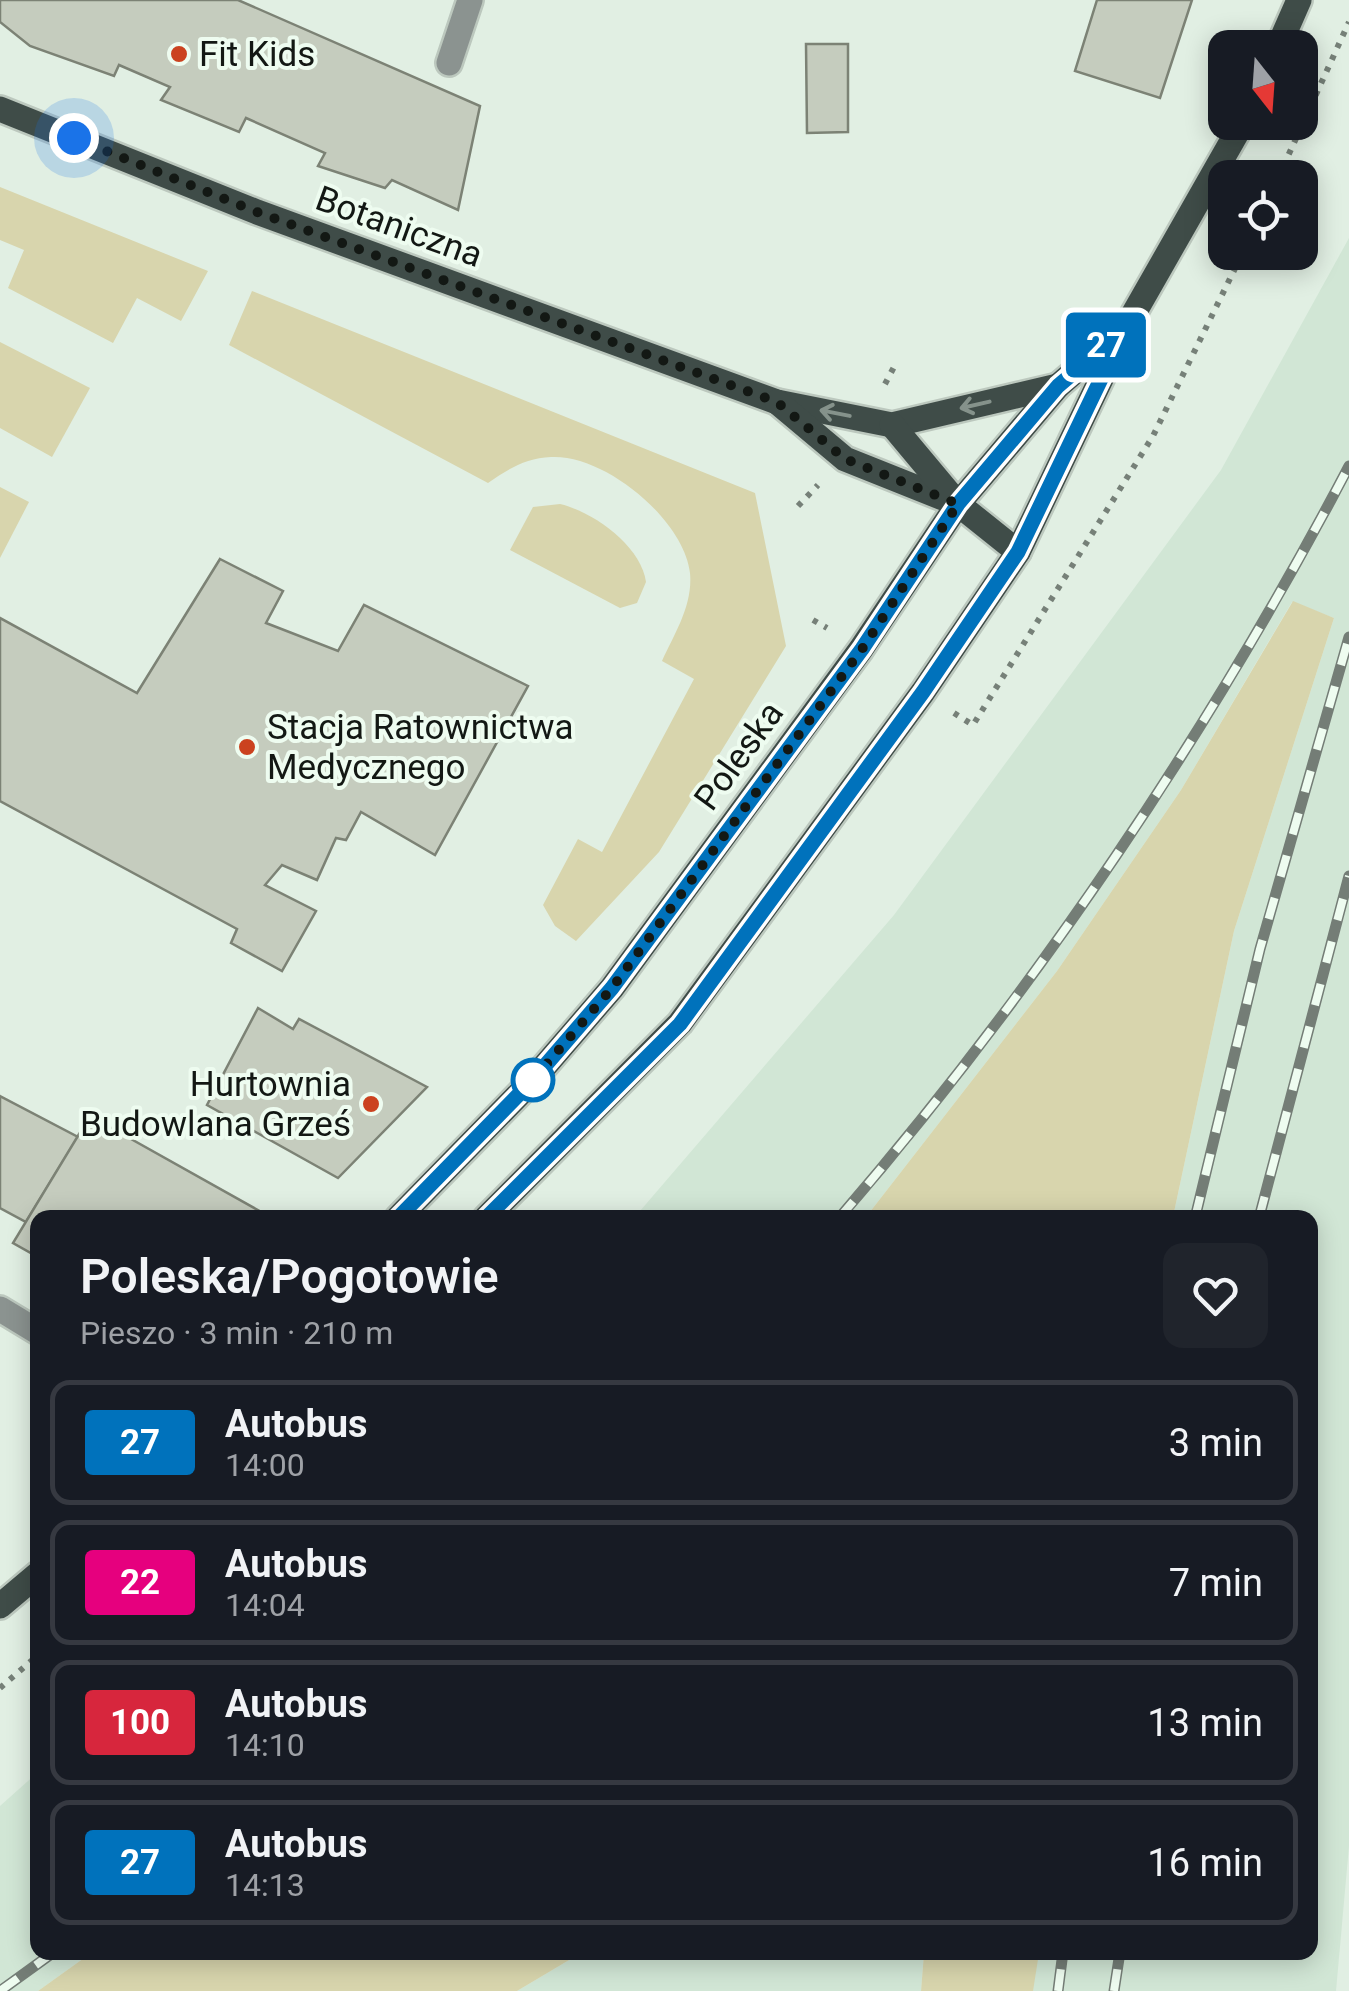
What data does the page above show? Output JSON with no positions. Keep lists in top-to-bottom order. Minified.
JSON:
{"streets":{"main road":["Botaniczna","Poleska"]},"crossings":[["Botaniczna","Poleska"]],"places":["Fit Kids","Stacja Ratownictwa Medycznego","Hurtownia Budowlana Grześ"],"lines":["bus line 27"],"north":"bottom","page":{"on_map":"27","heading":["Poleska/Pogotowie","Pieszo · 3 min · 210 m"],"list":[{"mark":"27","name":"Autobus","note":"14:00","value":"3 min"},{"mark":"22","name":"Autobus","note":"14:04","value":"7 min"},{"mark":"100","name":"Autobus","note":"14:10","value":"13 min"},{"mark":"27","name":"Autobus","note":"14:13","value":"16 min"}]}}
